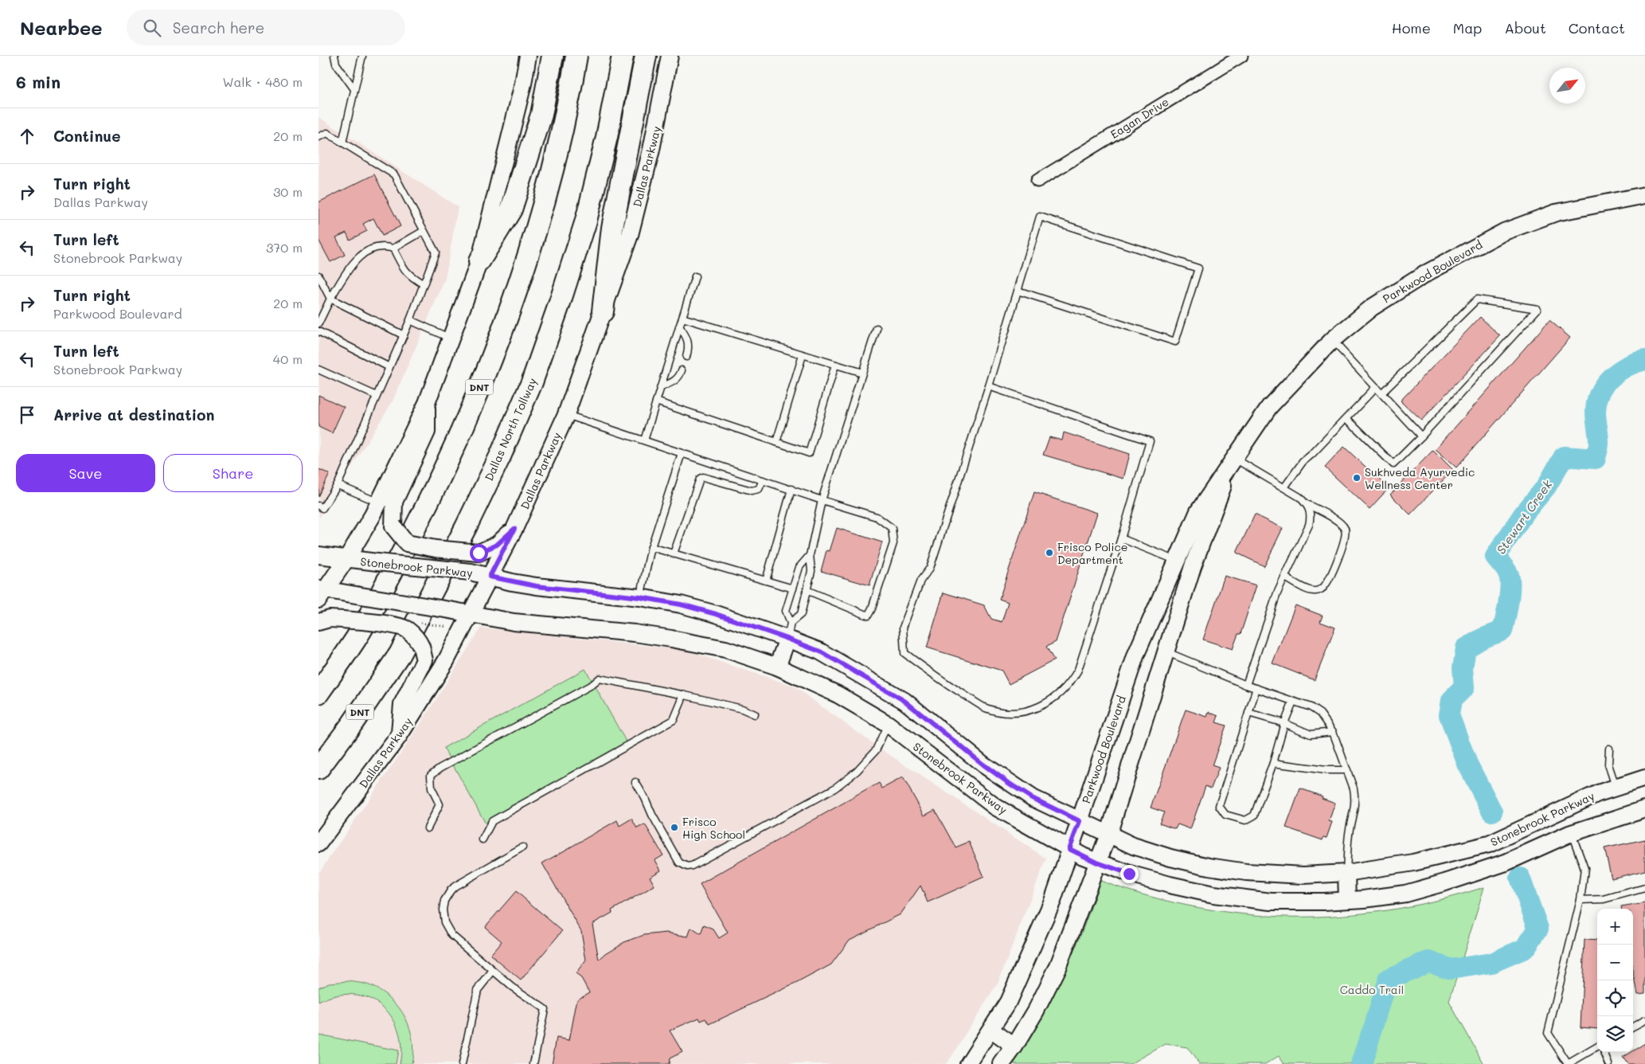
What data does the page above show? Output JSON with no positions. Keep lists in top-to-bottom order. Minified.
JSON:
{"streets":{"highway":["DNT","Dallas North Tollway"],"main road":["Dallas Parkway","Parkwood Boulevard","Stonebrook Parkway"],"street":["Eagan Drive"]},"crossings":[["Dallas Parkway","Stonebrook Parkway"],["Parkwood Boulevard","Stonebrook Parkway"]],"water":["Stewart Creek"],"parks":["Caddo Trail"],"places":["Sukhveda Ayurvedic Wellness Center","Frisco Police Department","Frisco High School"],"north":"top right","page":{"header":"Nearbee","search":"Search here","nav":["Home","Map","About","Contact"],"heading":["6 min","Walk · 480 m"],"list":[["Continue","20 m"],["Turn right","Dallas Parkway","30 m"],["Turn left","Stonebrook Parkway","370 m"],["Turn right","Parkwood Boulevard","20 m"],["Turn left","Stonebrook Parkway","40 m"],"Arrive at destination"],"buttons":["Save","Share"],"map_buttons":["+","−"]}}
